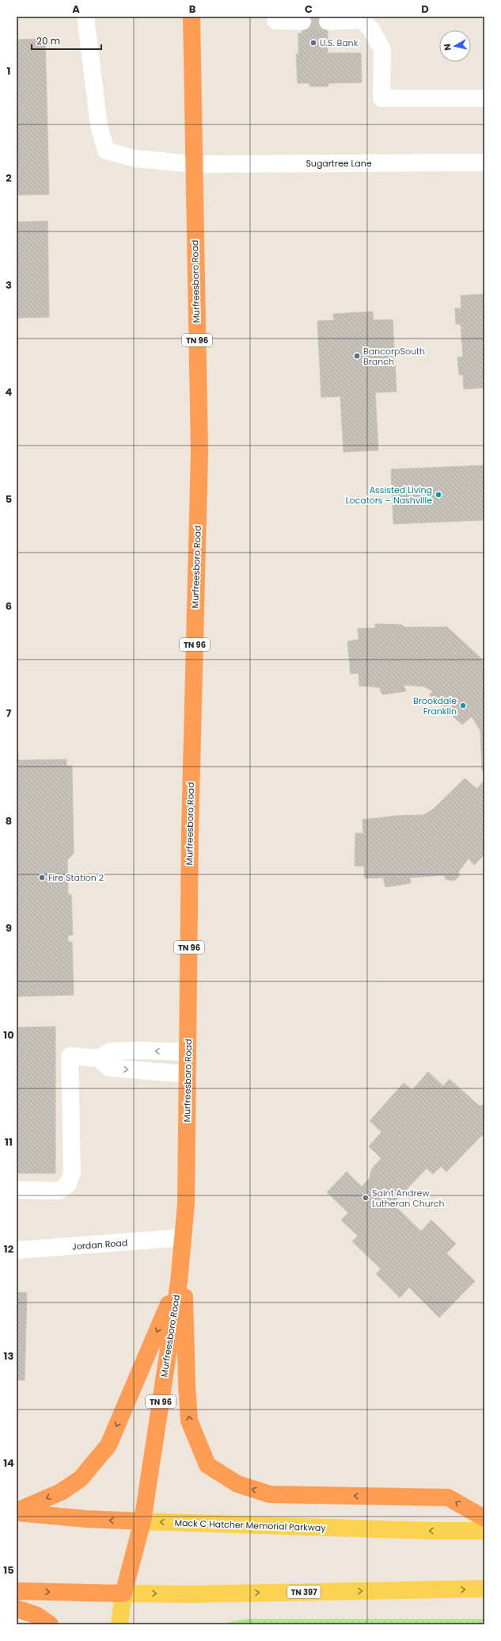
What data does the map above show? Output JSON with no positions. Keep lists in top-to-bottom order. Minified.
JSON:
{"streets":{"highway":["Murfreesboro Road","TN 96","Mack C Hatcher Memorial Parkway","TN 397"],"street":["Sugartree Lane","Jordan Road"]},"crossings":[["Sugartree Lane","Murfreesboro Road"],["Murfreesboro Road","Jordan Road"],["Murfreesboro Road","Mack C Hatcher Memorial Parkway"],["Murfreesboro Road","TN 397"]],"places":["U.S. Bank","BancorpSouth Branch","Assisted Living Locators – Nashville","Brookdale Franklin","Fire Station 2","Saint Andrew Lutheran Church"],"scale_bar":"20 m","north":"left","grid":{"columns":["A","B","C","D"],"rows":["1","2","3","4","5","6","7","8","9","10","11","12","13","14","15"]}}
